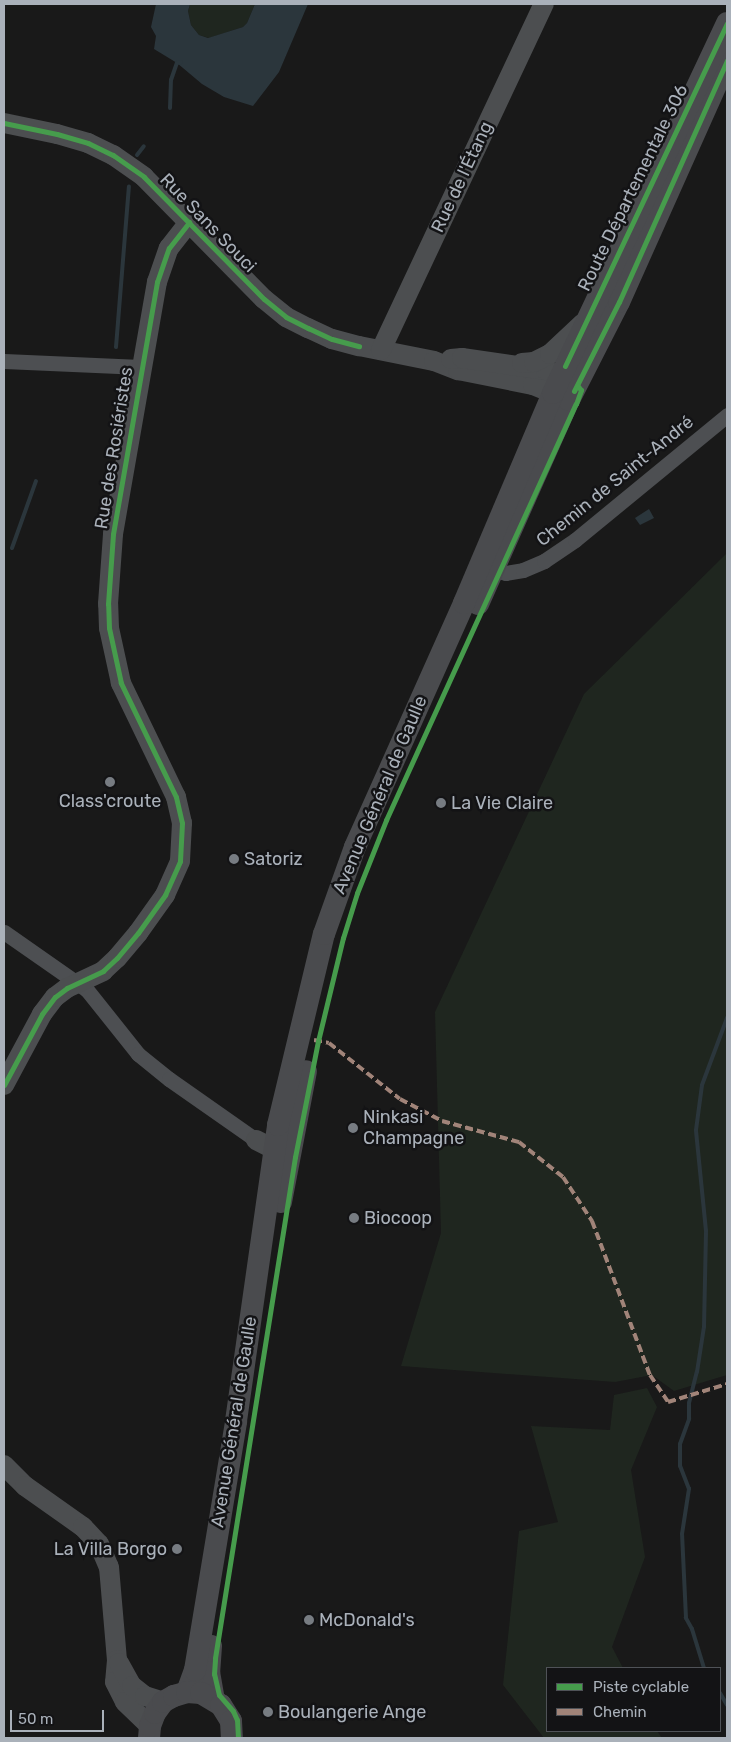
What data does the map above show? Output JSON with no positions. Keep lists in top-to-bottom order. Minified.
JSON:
{"streets":{"main road":["Route Départementale 306","Avenue Général de Gaulle"],"street":["Rue de l'Étang","Rue Sans Souci","Rue des Rosiéristes","Chemin de Saint-André"]},"crossings":[["Rue de l'Étang","Rue Sans Souci"],["Route Départementale 306","Rue Sans Souci"],["Route Départementale 306","Chemin de Saint-André"],["Route Départementale 306","Avenue Général de Gaulle"],["Rue Sans Souci","Rue des Rosiéristes"],["Chemin de Saint-André","Avenue Général de Gaulle"]],"places":["Class'croute","La Vie Claire","Satoriz","Ninkasi Champagne","Biocoop","La Villa Borgo","McDonald's","Boulangerie Ange"],"legend":["Piste cyclable","Chemin"],"scale_bar":"50 m"}
